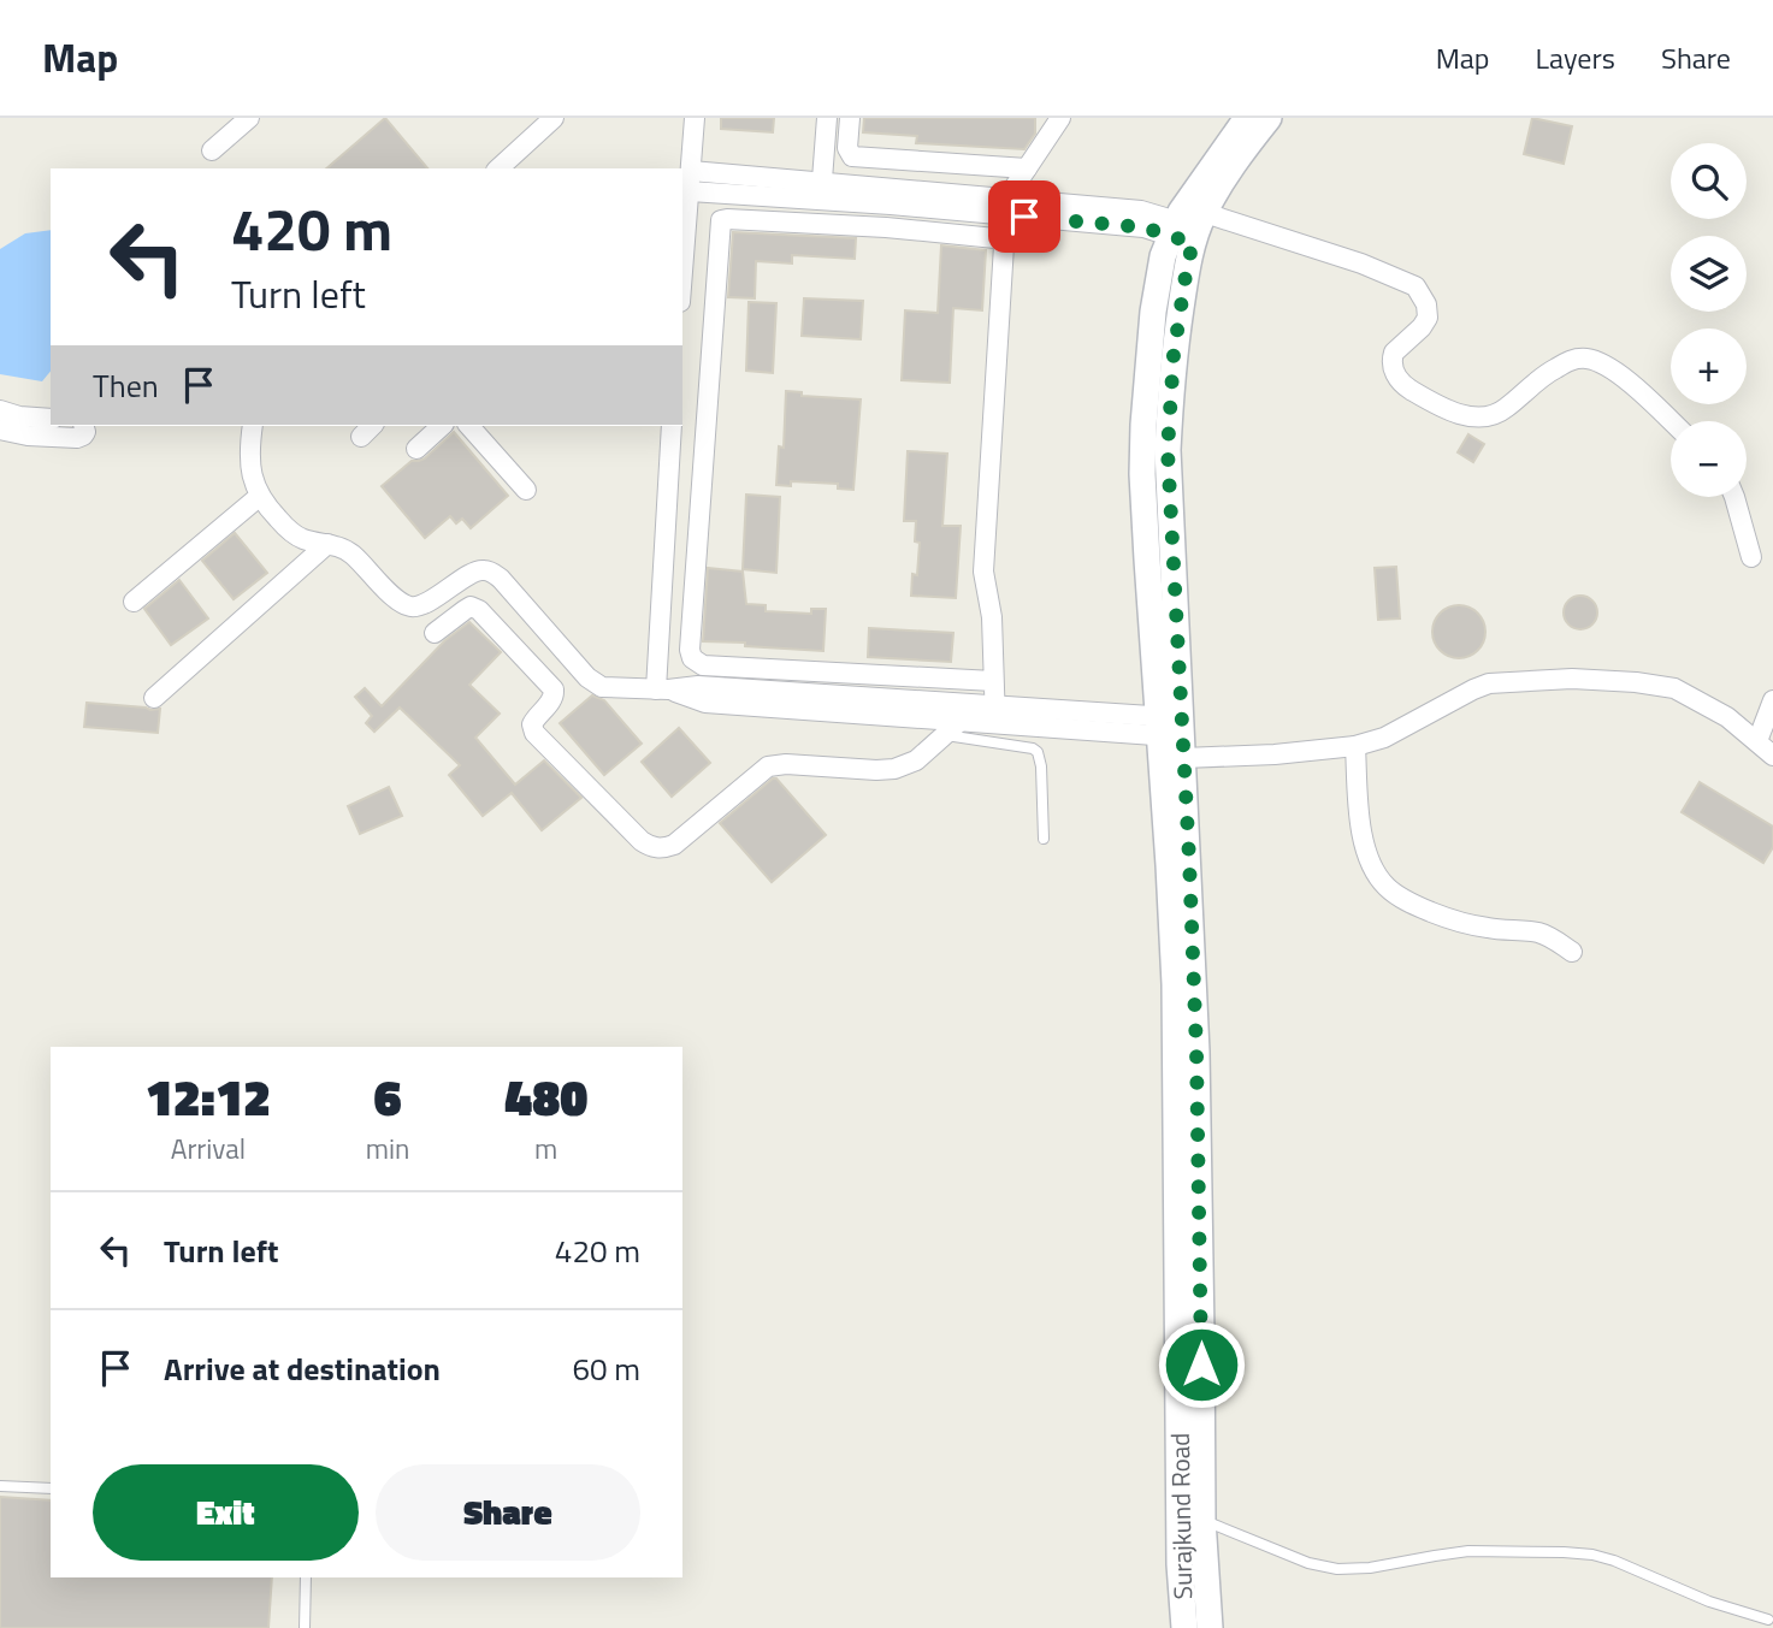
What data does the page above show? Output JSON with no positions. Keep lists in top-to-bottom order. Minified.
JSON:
{"streets":{"main road":["Surajkund Road"]},"page":{"header":"Map","nav":["Map","Layers","Share"],"map_buttons":["+","−"],"turn":["420 m","Turn left"],"then":"Then","eta":["12:12","Arrival","6","min","480","m"],"list":[{"name":"Turn left","value":"420 m"},{"name":"Arrive at destination","value":"60 m"}],"buttons":["Exit","Share"]}}
